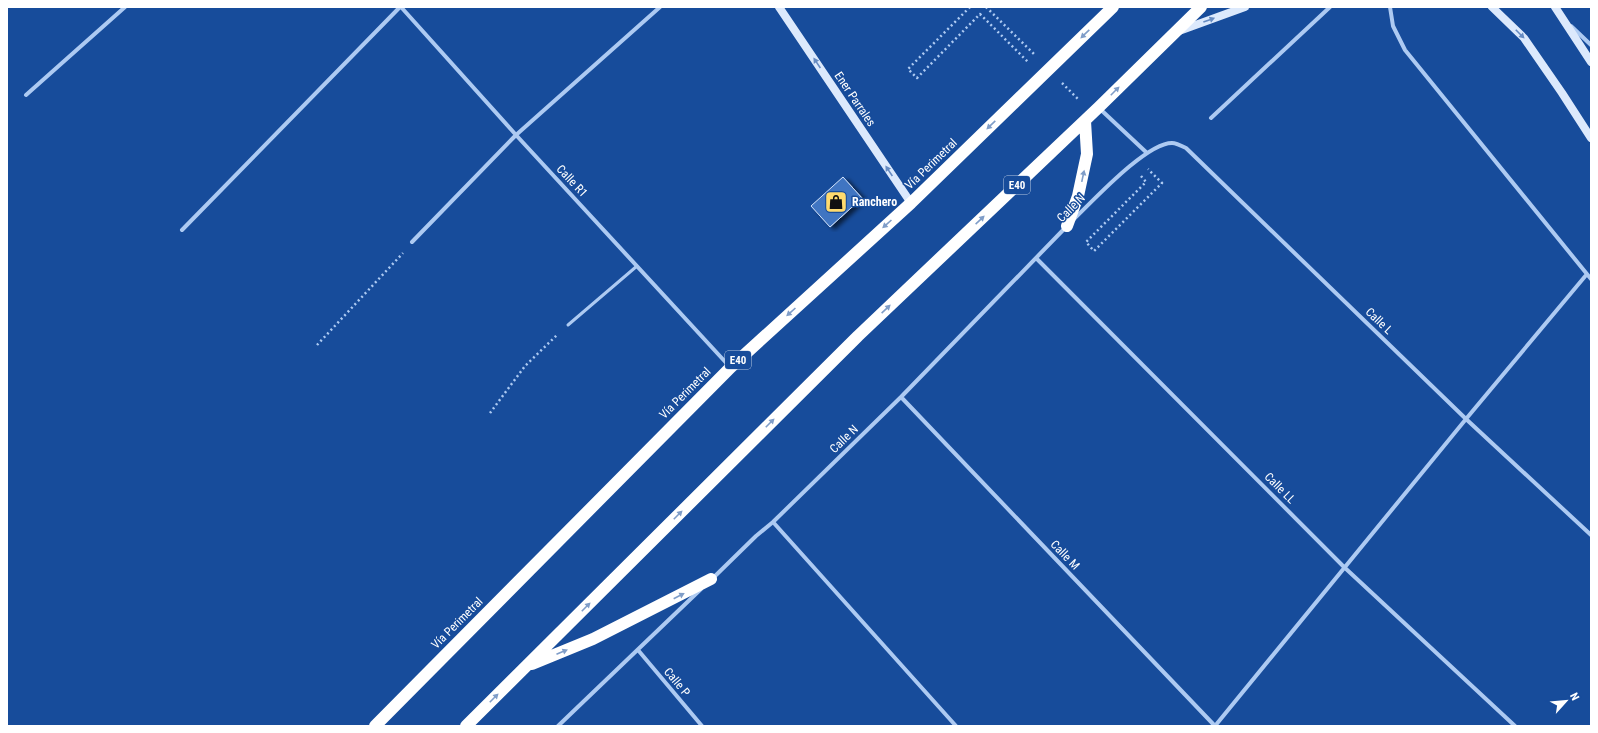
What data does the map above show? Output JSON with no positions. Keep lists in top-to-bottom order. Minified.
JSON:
{"streets":{"highway":["Vía Perimetral","E40"],"main road":["Ener Parrales"],"street":["Calle R1","Calle N","Calle L","Calle LL","Calle M","Calle P"]},"crossings":[["Ener Parrales","Vía Perimetral"],["Vía Perimetral","Calle R1"],["Calle N","Calle L"],["Calle N","Calle LL"],["Calle N","Calle M"],["Calle N","Calle P"]],"one_way":["Ener Parrales"],"places":{"shop":["Ranchero"]},"north":"top right"}
